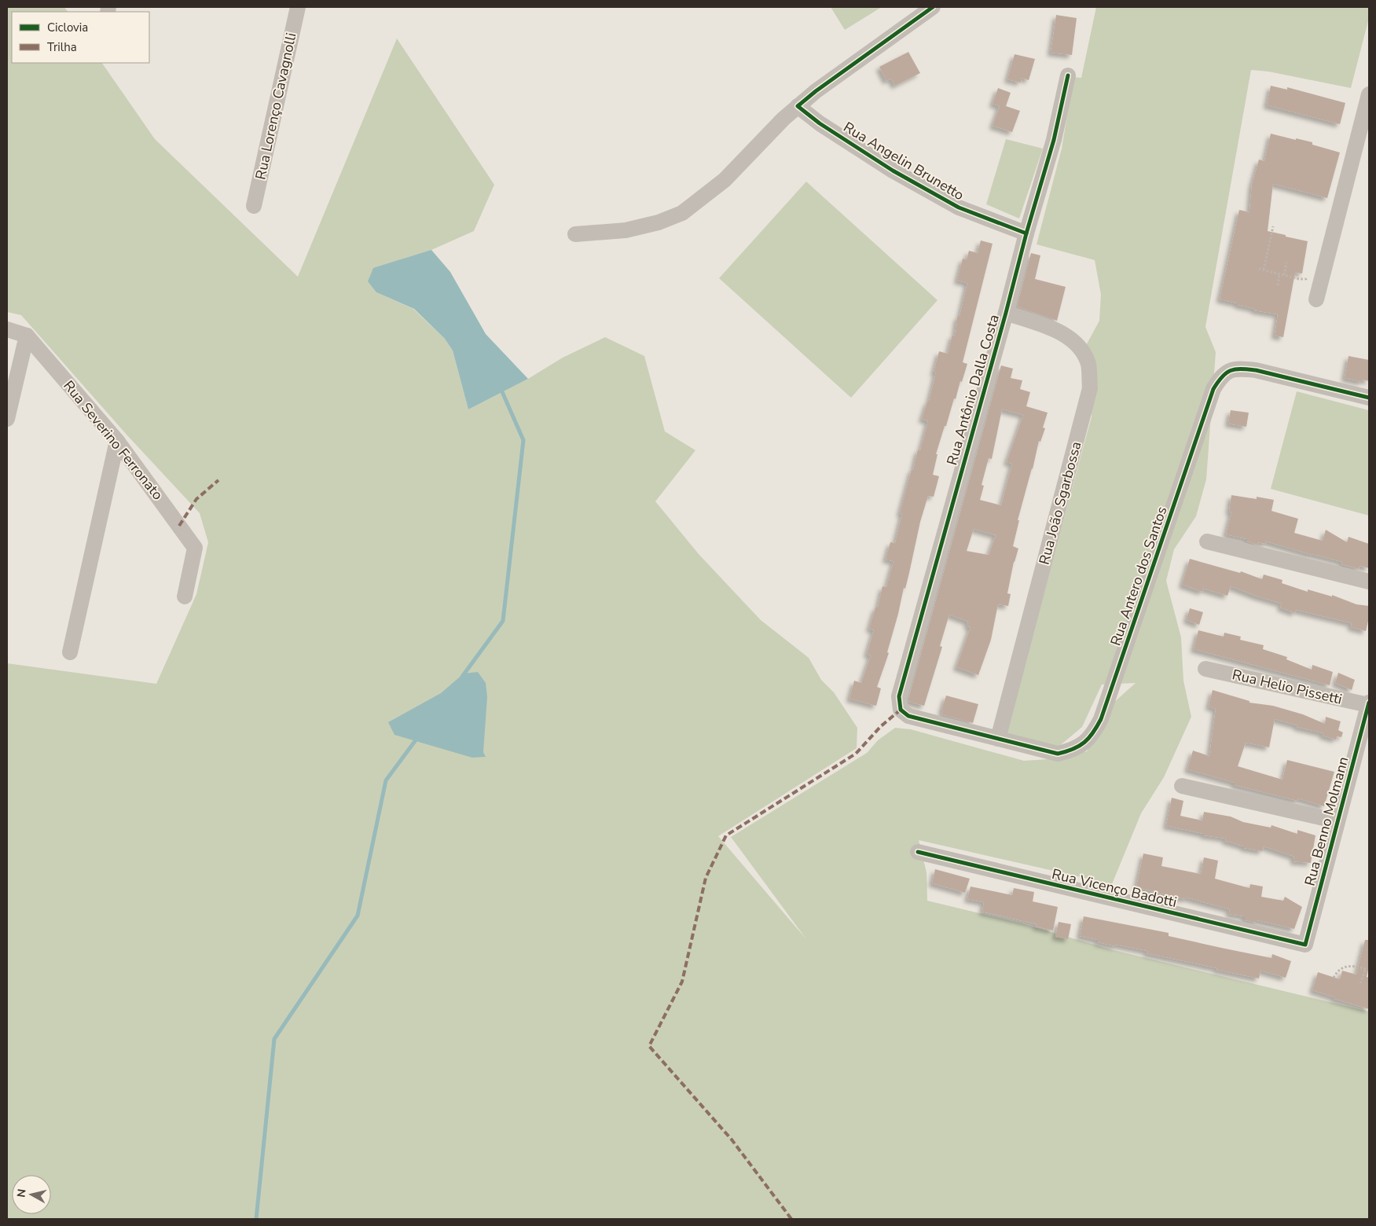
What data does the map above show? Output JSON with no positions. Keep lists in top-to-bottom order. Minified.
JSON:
{"streets":{"street":["Rua Lorenço Cavagnolli","Rua Angelin Brunetto","Rua Antônio Dalla Costa","Rua Severino Ferronato","Rua João Sgarbossa","Rua Antero dos Santos","Rua Helio Pissetti","Rua Benno Molmann","Rua Vicenço Badotti"]},"crossings":[["Rua Angelin Brunetto","Rua Antônio Dalla Costa"],["Rua Antônio Dalla Costa","Rua João Sgarbossa"],["Rua Antônio Dalla Costa","Rua Antero dos Santos"],["Rua João Sgarbossa","Rua Antero dos Santos"],["Rua Helio Pissetti","Rua Benno Molmann"],["Rua Benno Molmann","Rua Vicenço Badotti"]],"legend":["Ciclovia","Trilha"],"north":"left"}
